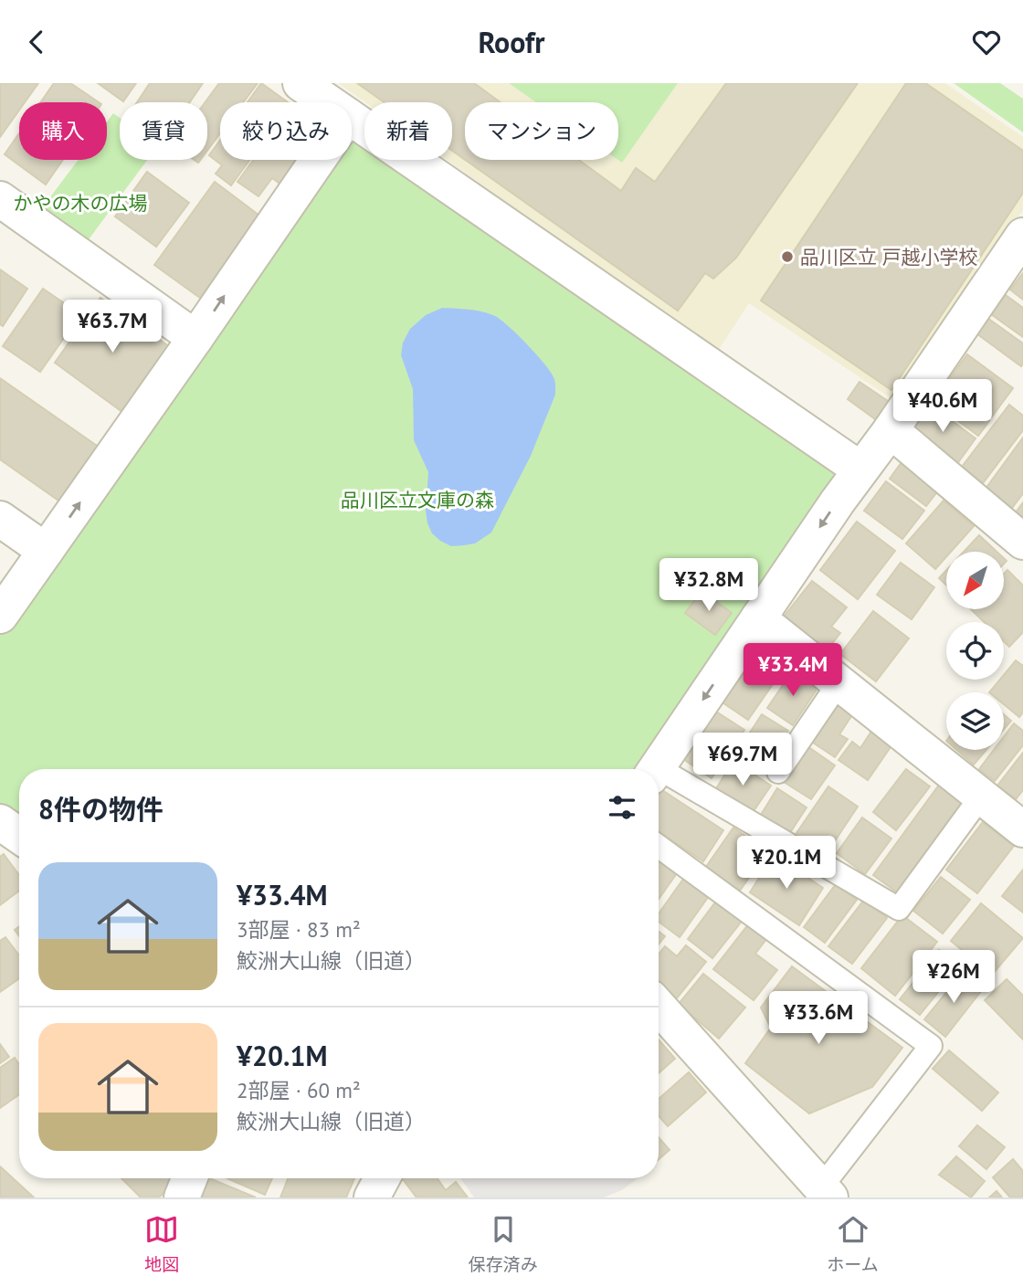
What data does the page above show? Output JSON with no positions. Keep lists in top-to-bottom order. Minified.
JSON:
{"parks":["かやの木の広場","品川区立文庫の森"],"places":["品川区立 戸越小学校"],"north":"bottom left","page":{"header":"Roofr","chip":["購入","賃貸","絞り込み","新着","マンション"],"price":["¥63.7M","¥40.6M","¥32.8M","¥33.4M","¥69.7M","¥20.1M","¥26M","¥33.6M"],"heading":"8件の物件","list":[{"name":"¥33.4M","note":"3部屋 · 83 m² · 鮫洲大山線（旧道）"},{"name":"¥20.1M","note":"2部屋 · 60 m² · 鮫洲大山線（旧道）"}],"tabs":["地図","保存済み","ホーム"]}}
